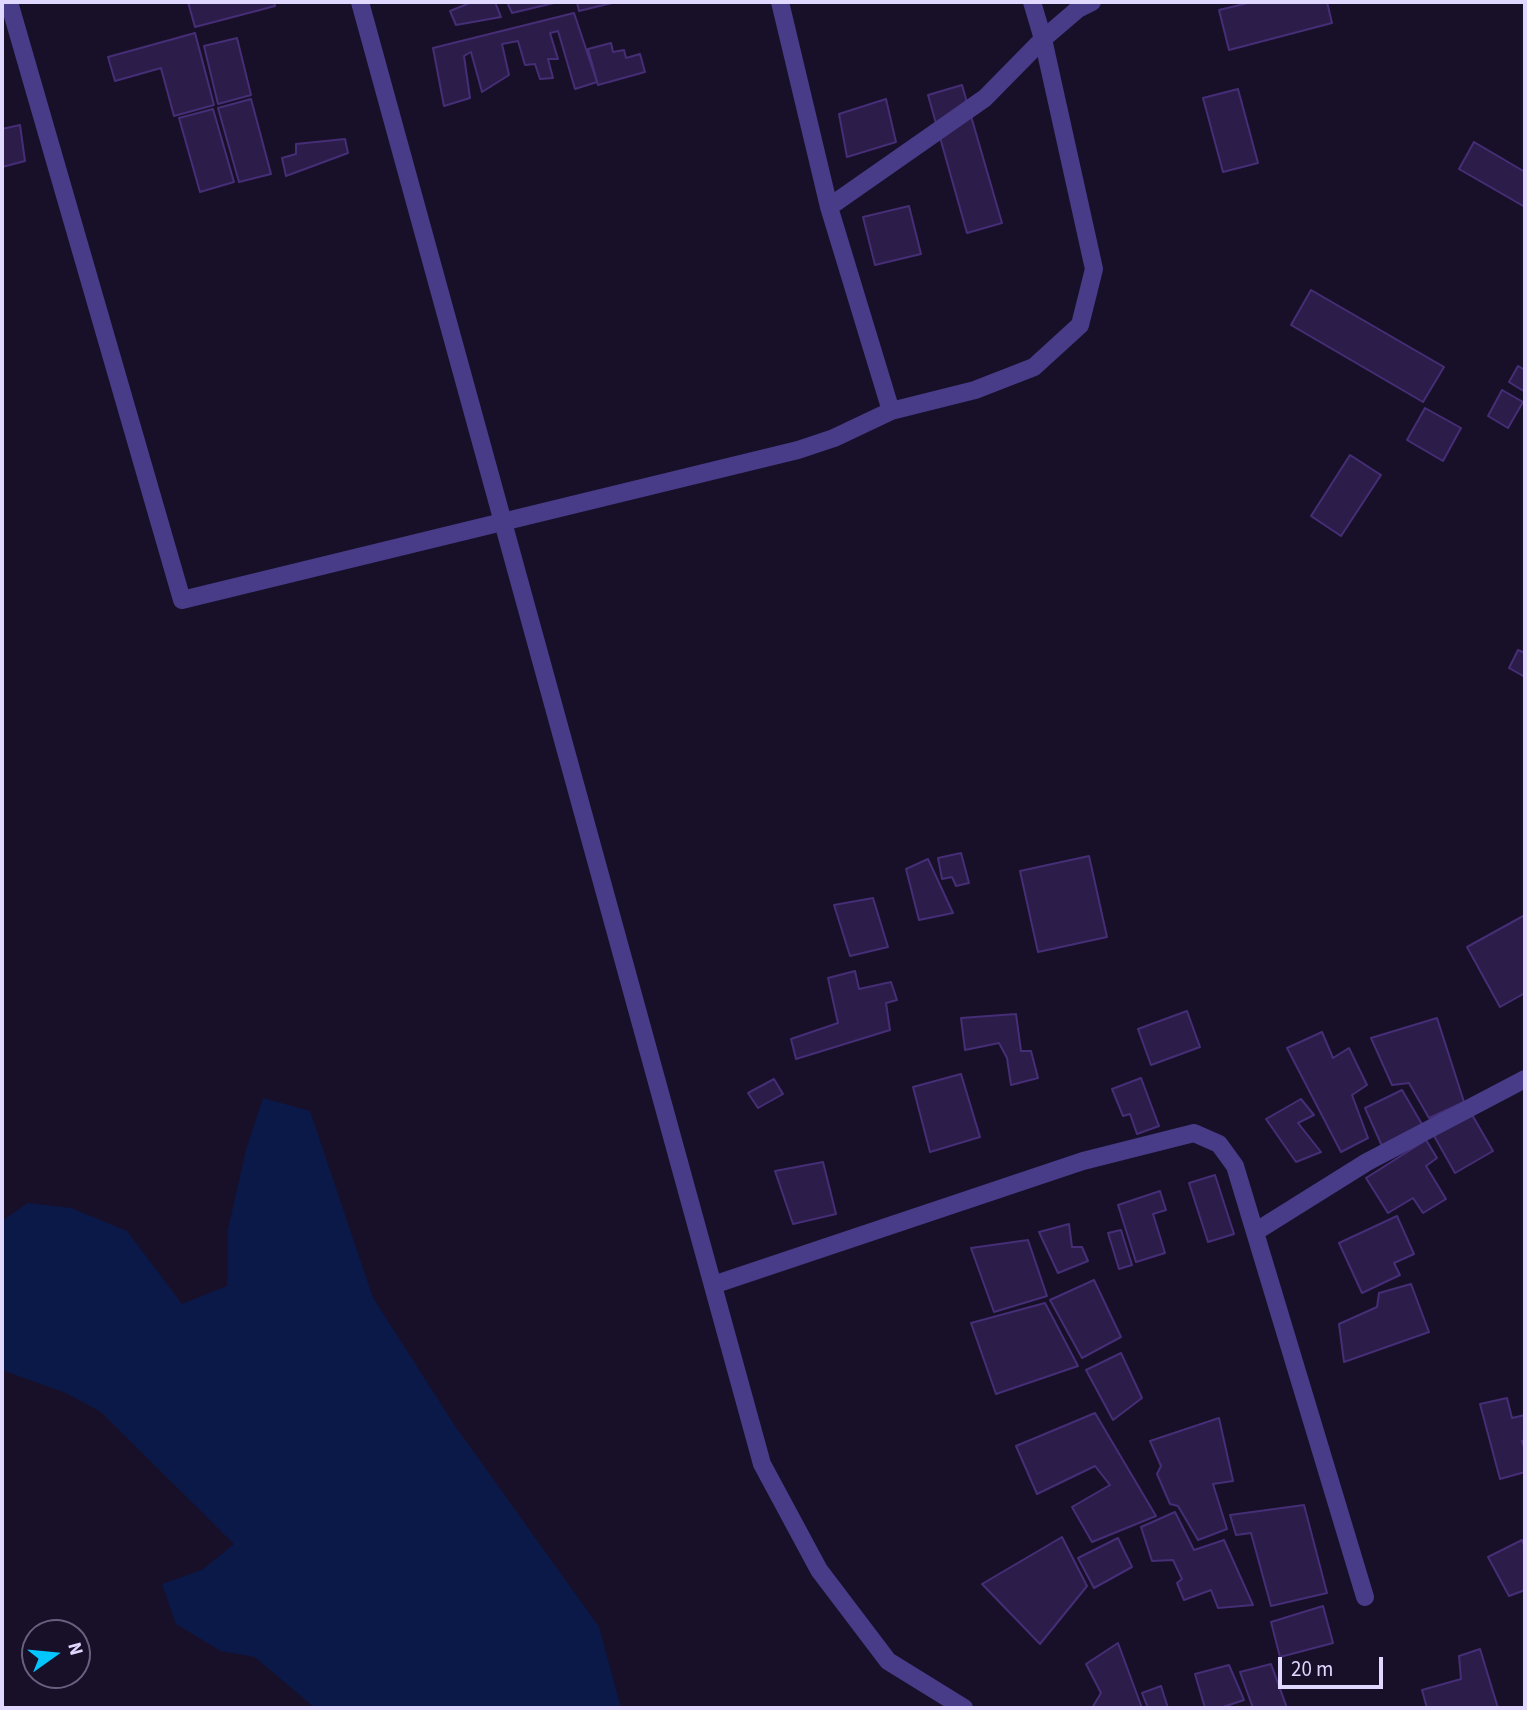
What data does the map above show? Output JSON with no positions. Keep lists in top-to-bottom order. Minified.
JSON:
{"scale_bar":"20 m","north":"right"}
